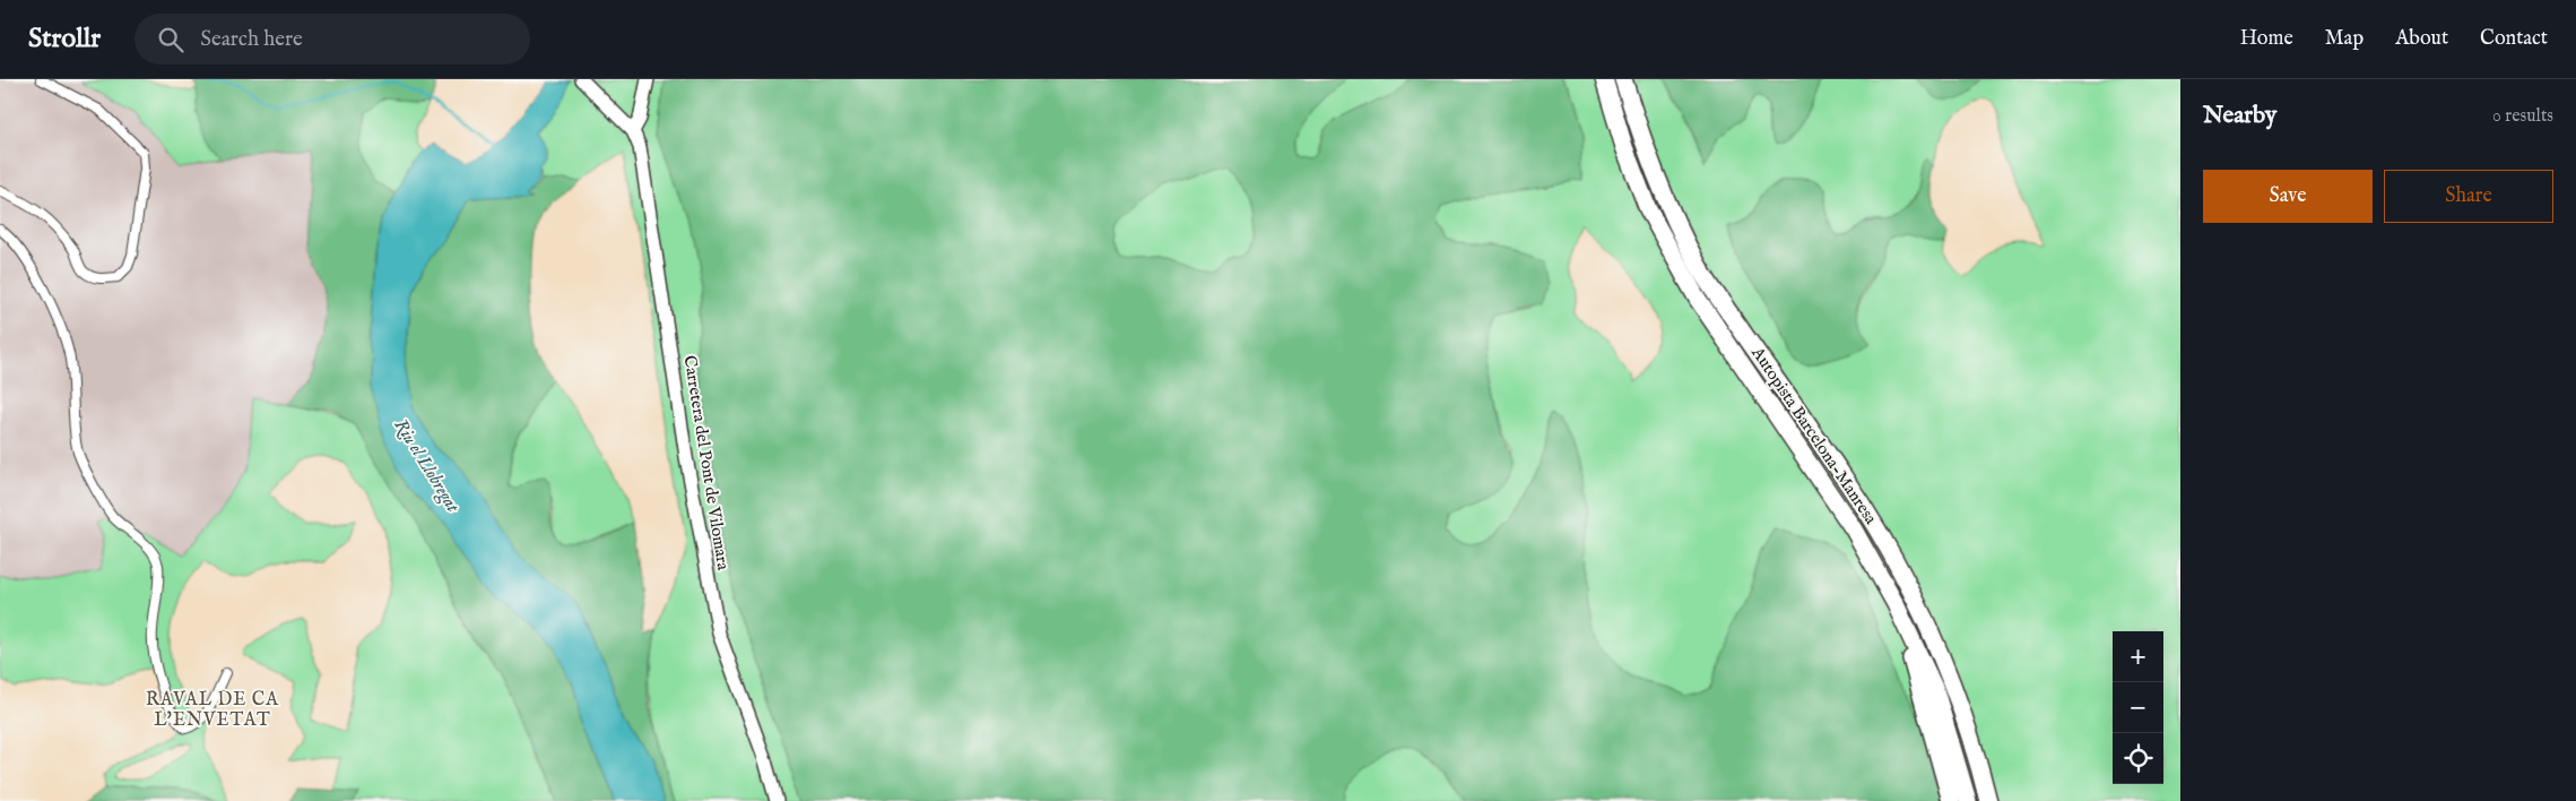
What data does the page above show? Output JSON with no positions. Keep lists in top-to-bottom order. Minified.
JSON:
{"streets":{"highway":["Autopista Barcelona-Manresa"],"street":["Carretera del Pont de Vilomara"]},"districts":["RAVAL DE CA L'ENVETAT"],"water":["Riu el Llobregat"],"page":{"header":"Strollr","search":"Search here","nav":["Home","Map","About","Contact"],"heading":["Nearby","0 results"],"buttons":["Save","Share"],"map_buttons":["+","−"]}}
